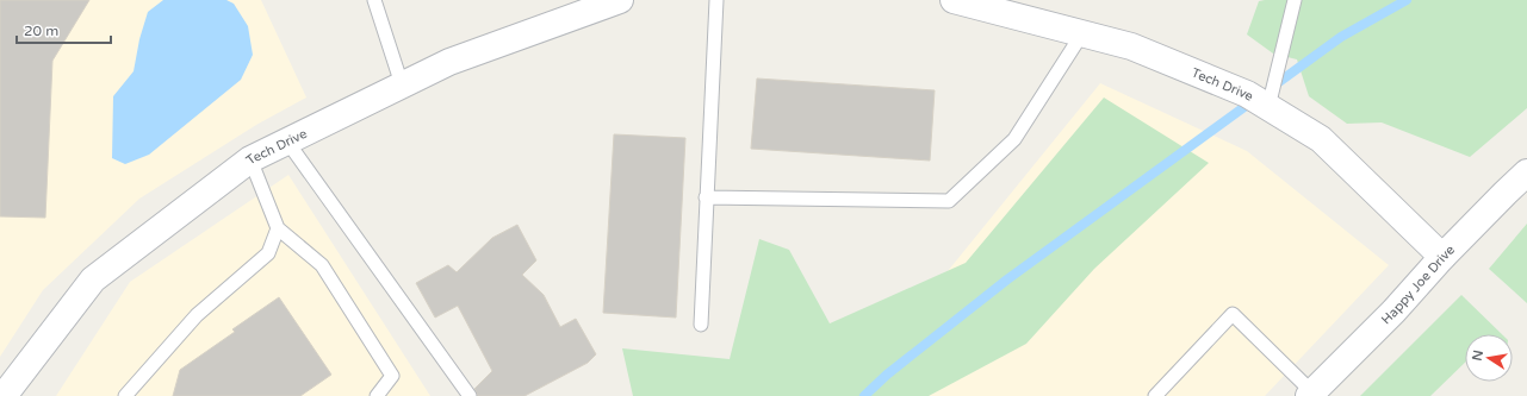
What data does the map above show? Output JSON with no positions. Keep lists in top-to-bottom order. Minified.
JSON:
{"streets":{"street":["Tech Drive","Happy Joe Drive"]},"crossings":[["Tech Drive","Happy Joe Drive"]],"scale_bar":"20 m","north":"left"}
